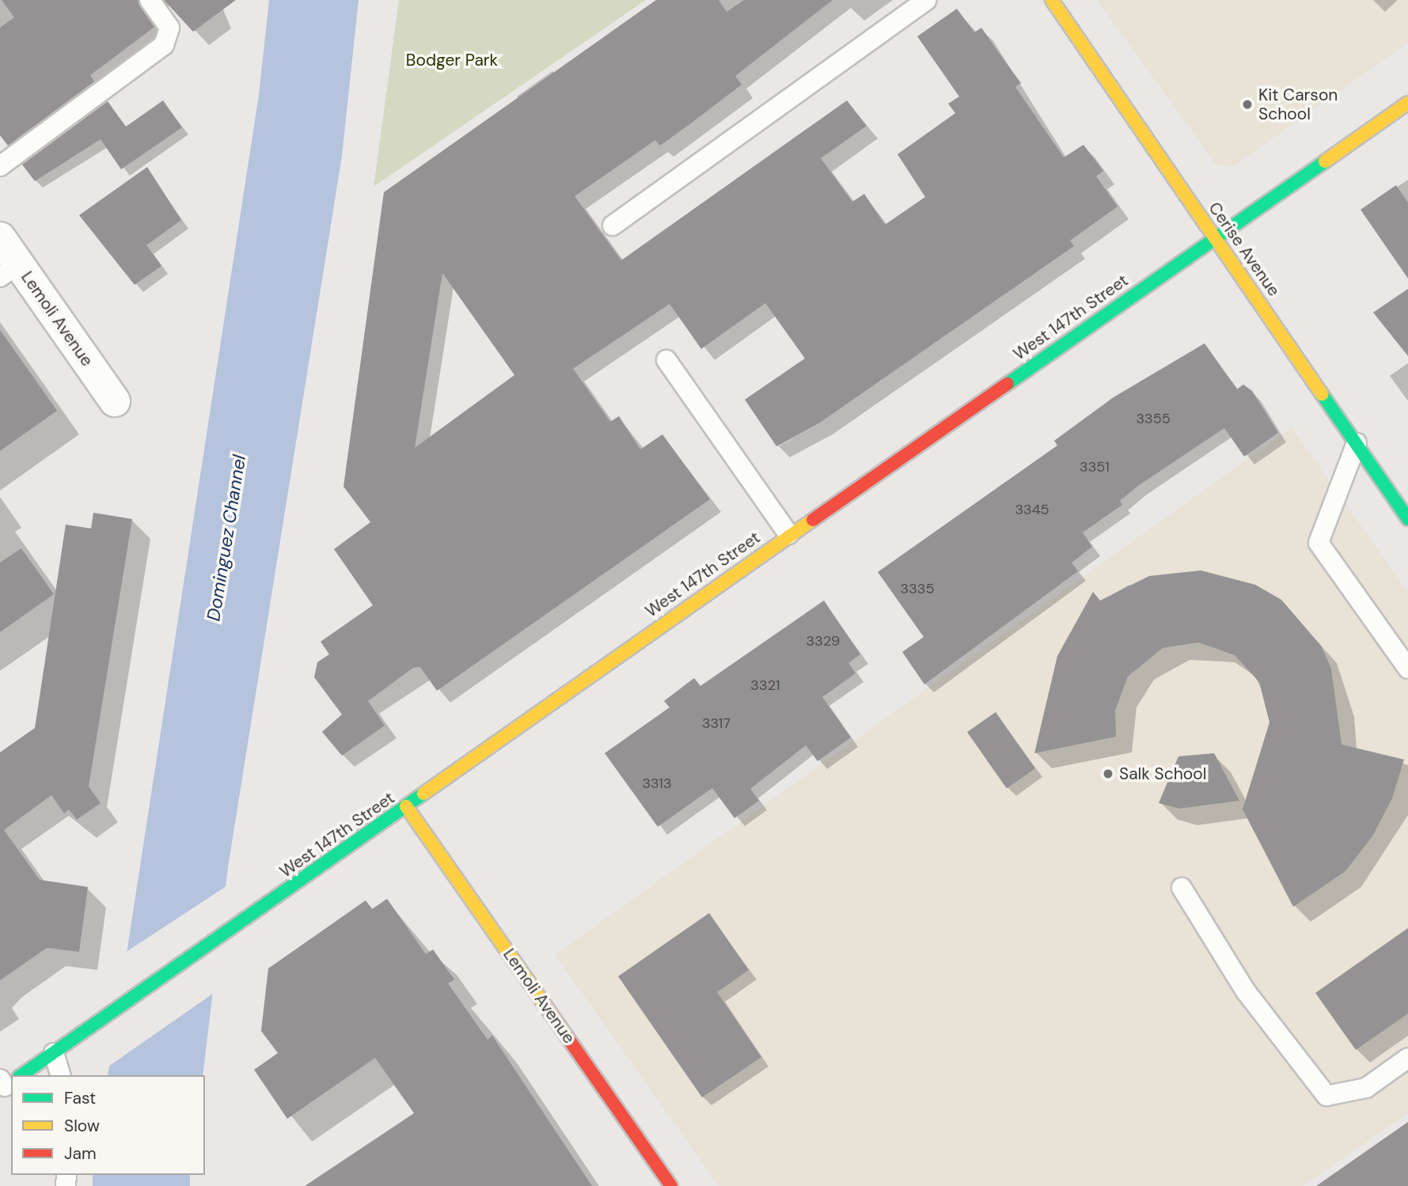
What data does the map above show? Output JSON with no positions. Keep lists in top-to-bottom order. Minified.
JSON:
{"streets":{"street":["Cerise Avenue","West 147th Street","Lemoli Avenue"]},"crossings":[["Cerise Avenue","West 147th Street"],["West 147th Street","Lemoli Avenue"]],"water":["Dominguez Channel"],"parks":["Bodger Park"],"places":["Kit Carson School","Salk School"],"house_numbers":["3355","3351","3345","3335","3329","3321","3317","3313"],"legend":["Fast","Slow","Jam"]}
